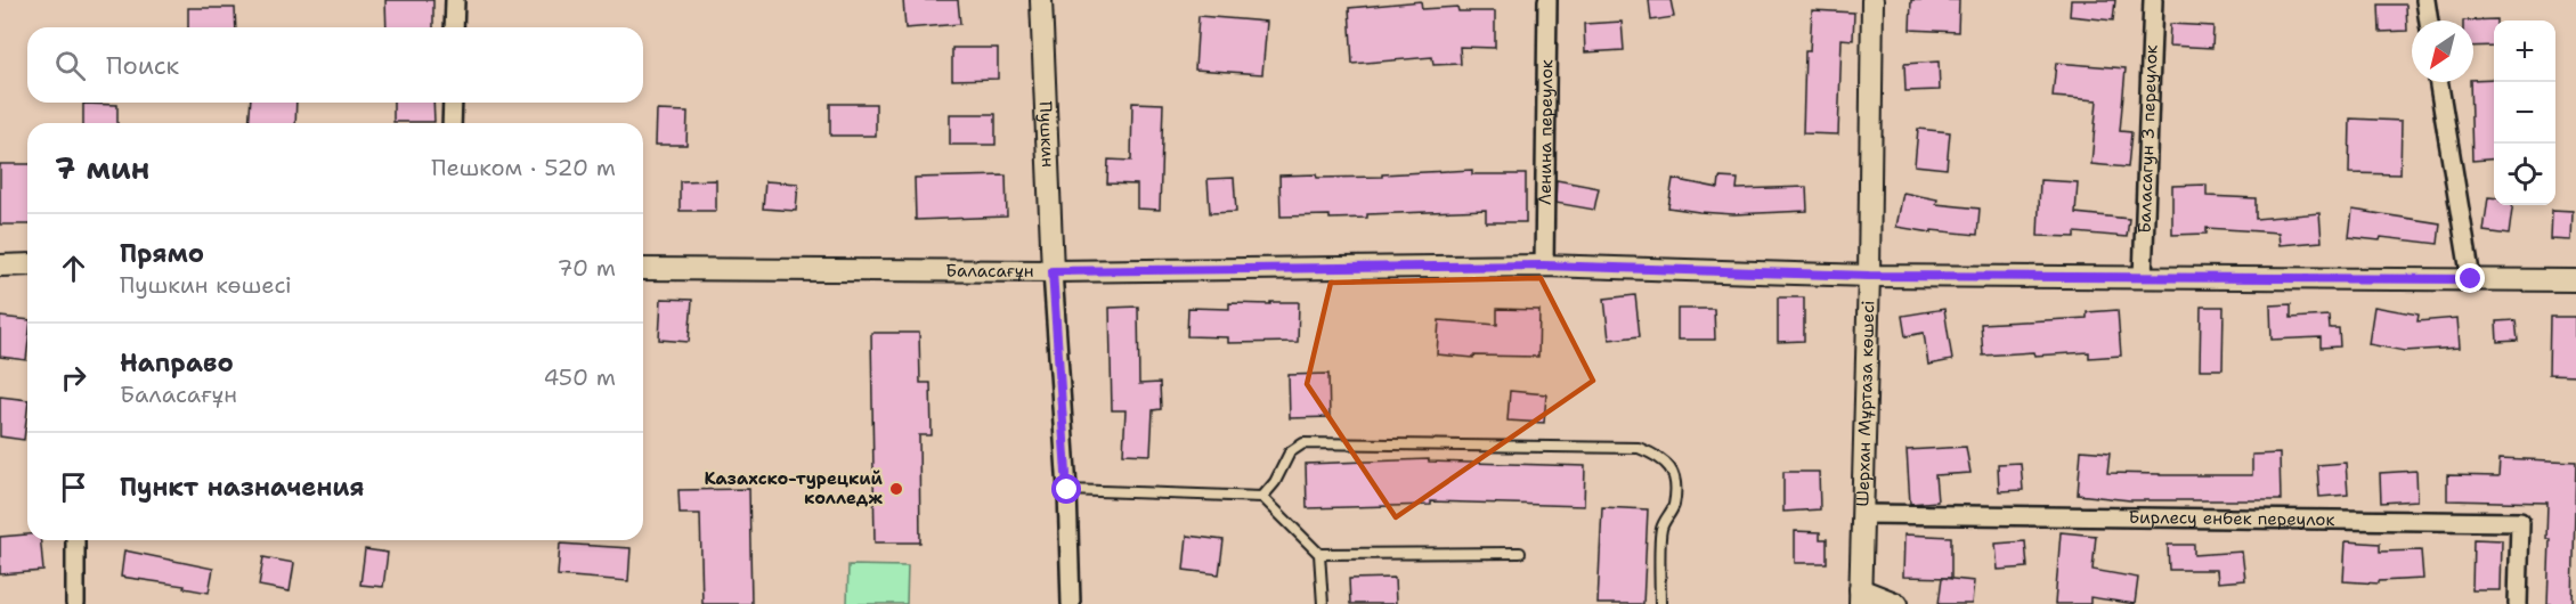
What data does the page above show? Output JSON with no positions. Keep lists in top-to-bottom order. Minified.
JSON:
{"streets":{"street":["Ленина переулок","Пушкин","Баласагун 3 переулок","Баласағұн","Шерхан Мұртаза көшесі","Бирлесу енбек переулок"]},"crossings":[["Ленина переулок","Баласағұн"],["Пушкин","Баласағұн"],["Баласагун 3 переулок","Баласағұн"],["Баласағұн","Шерхан Мұртаза көшесі"],["Шерхан Мұртаза көшесі","Бирлесу енбек переулок"]],"places":["Казахско-турецкий колледж"],"north":"bottom left","page":{"map_buttons":["+","−"],"search":"Поиск","heading":["7 мин","Пешком · 520 m"],"list":[["Прямо","Пушкин көшесі","70 m"],["Направо","Баласағұн","450 m"],"Пункт назначения"]}}
